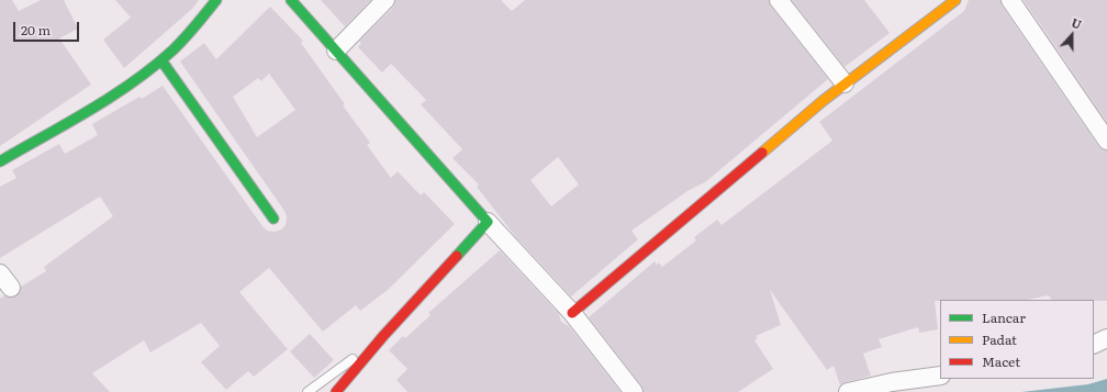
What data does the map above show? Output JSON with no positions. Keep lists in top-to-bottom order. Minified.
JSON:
{"legend":["Lancar","Padat","Macet"],"scale_bar":"20 m","north":"top"}
